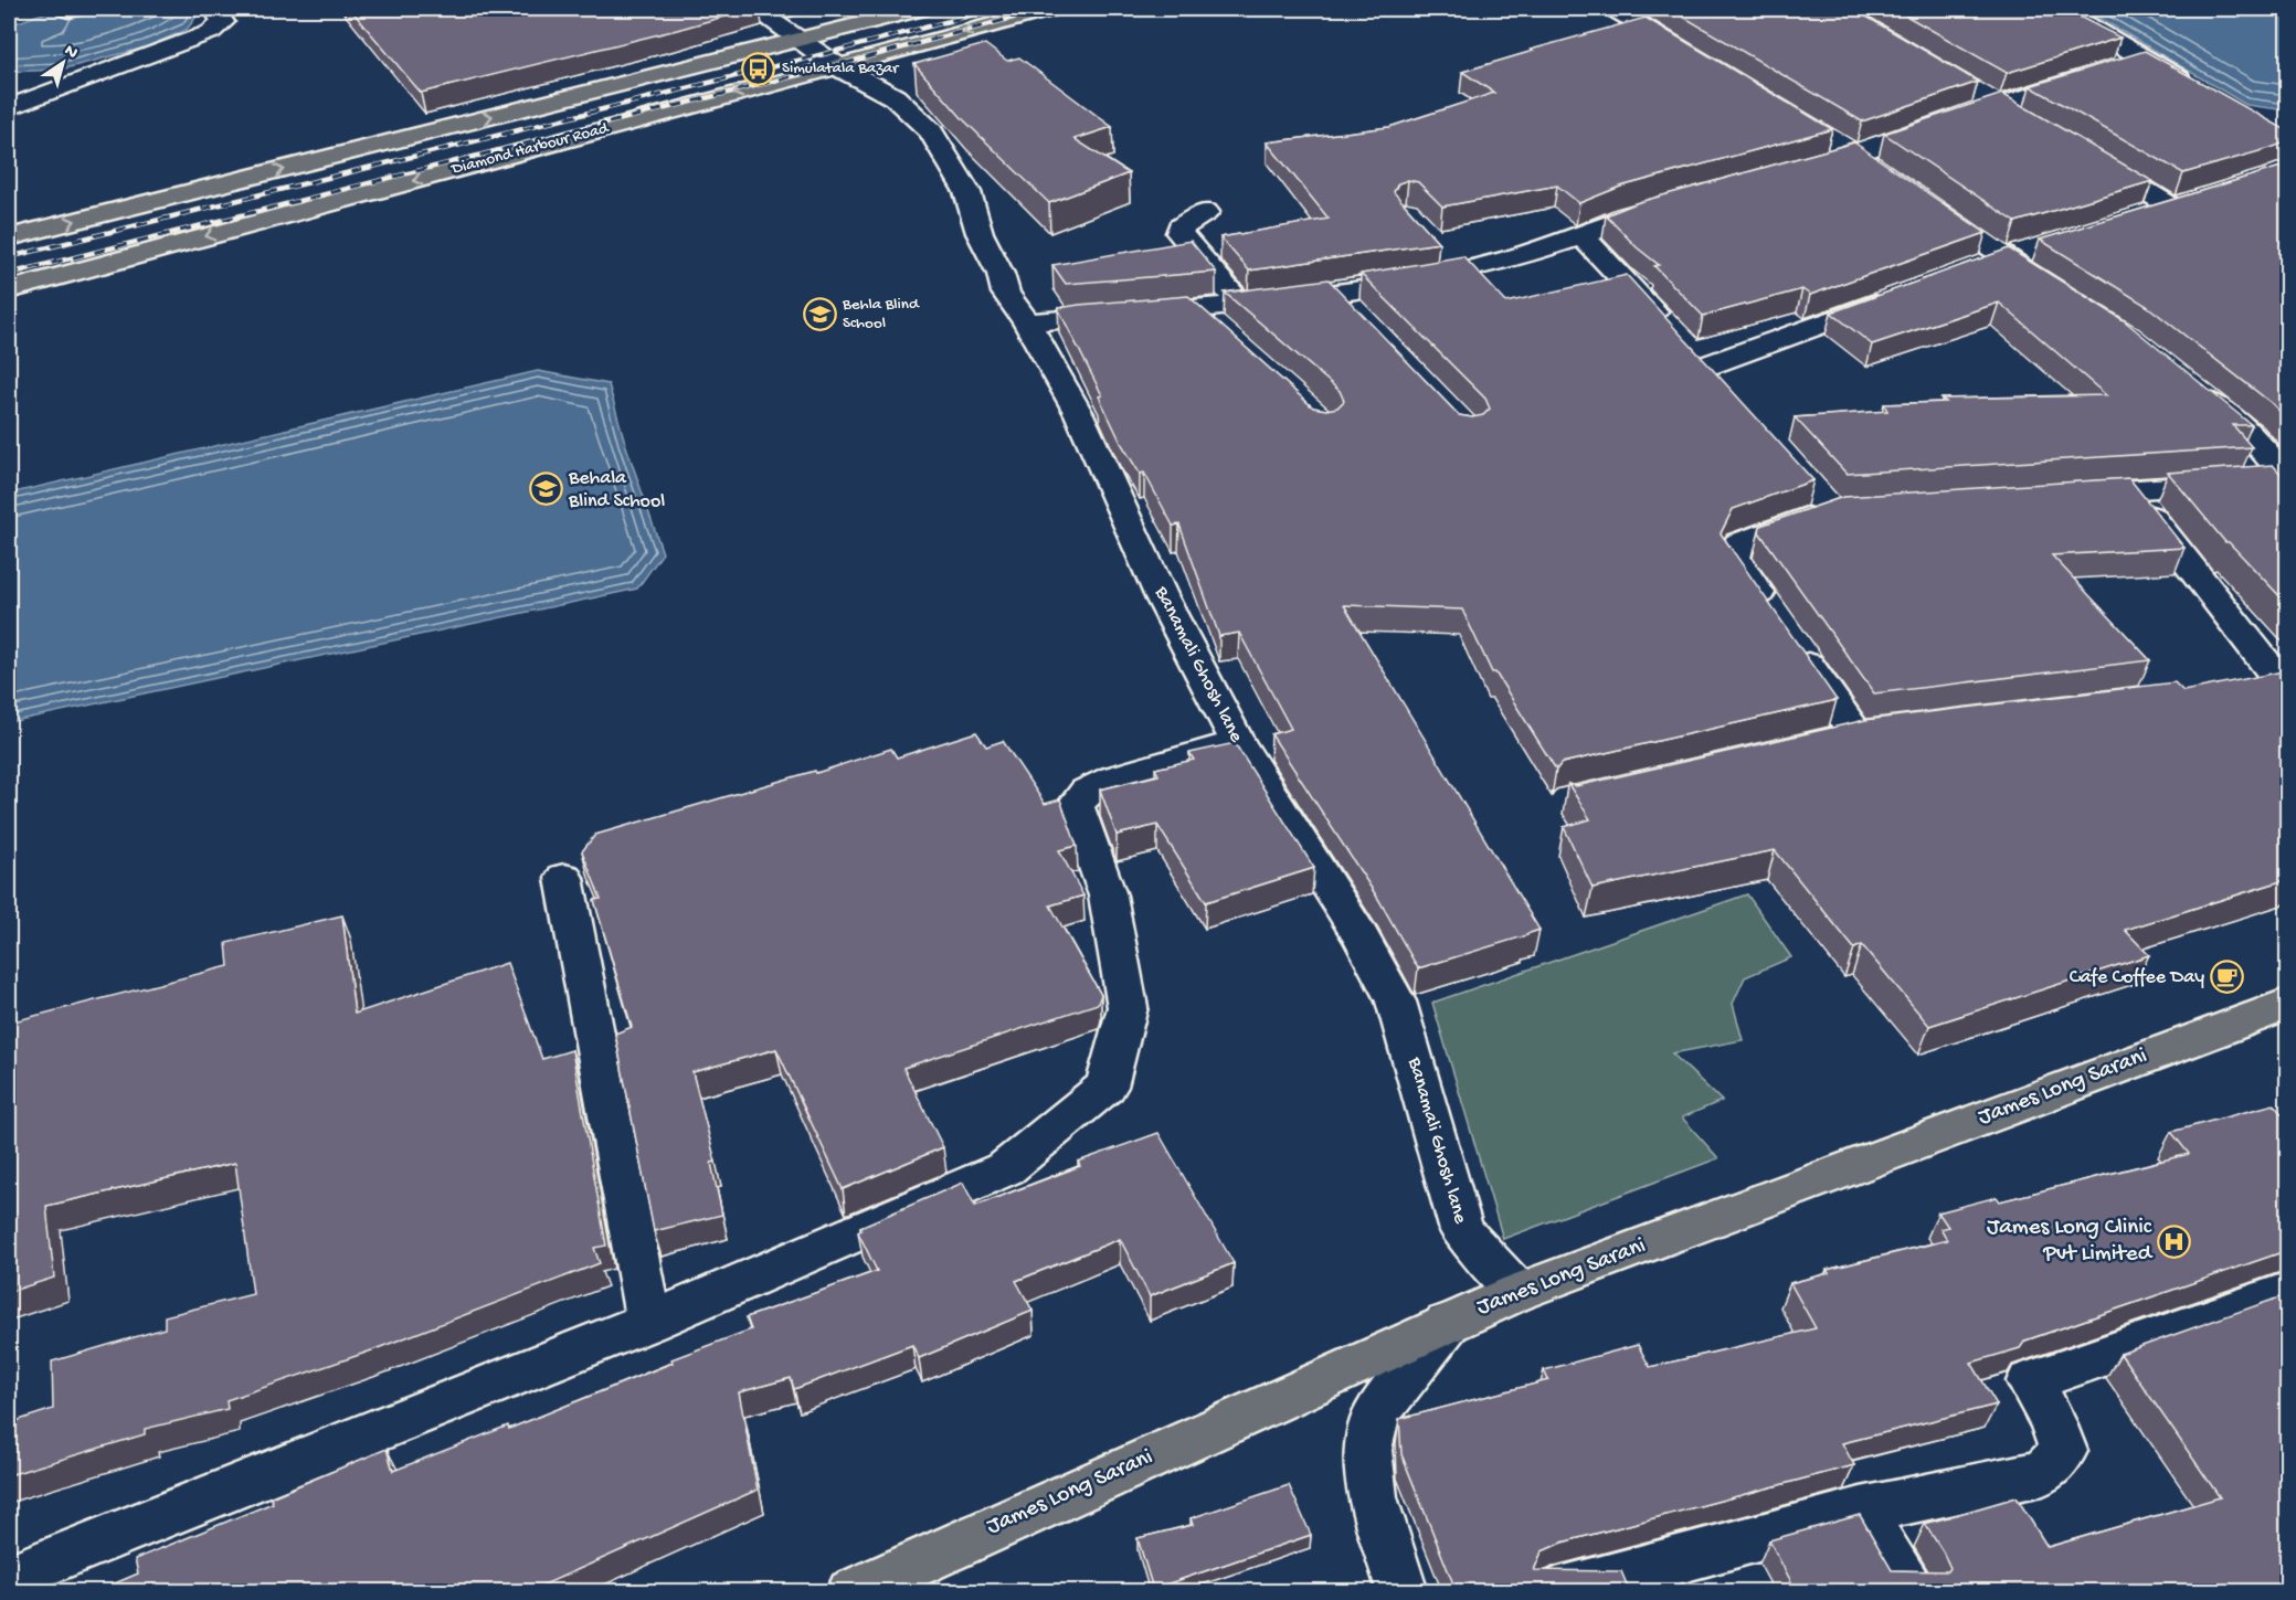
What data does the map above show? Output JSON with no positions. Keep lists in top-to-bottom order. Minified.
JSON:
{"streets":{"main road":["Diamond Harbour Road","James Long Sarani"],"street":["Banamali Ghosh lane"]},"crossings":[["Diamond Harbour Road","Banamali Ghosh lane"],["Banamali Ghosh lane","James Long Sarani"]],"places":{"bus stop":["Simulatala Bazar"],"school or university":["Behla Blind School","Behala Blind School"],"cafe":["Cafe Coffee Day"],"hospital":["James Long Clinic Pvt Limited"]},"north":"top right"}
